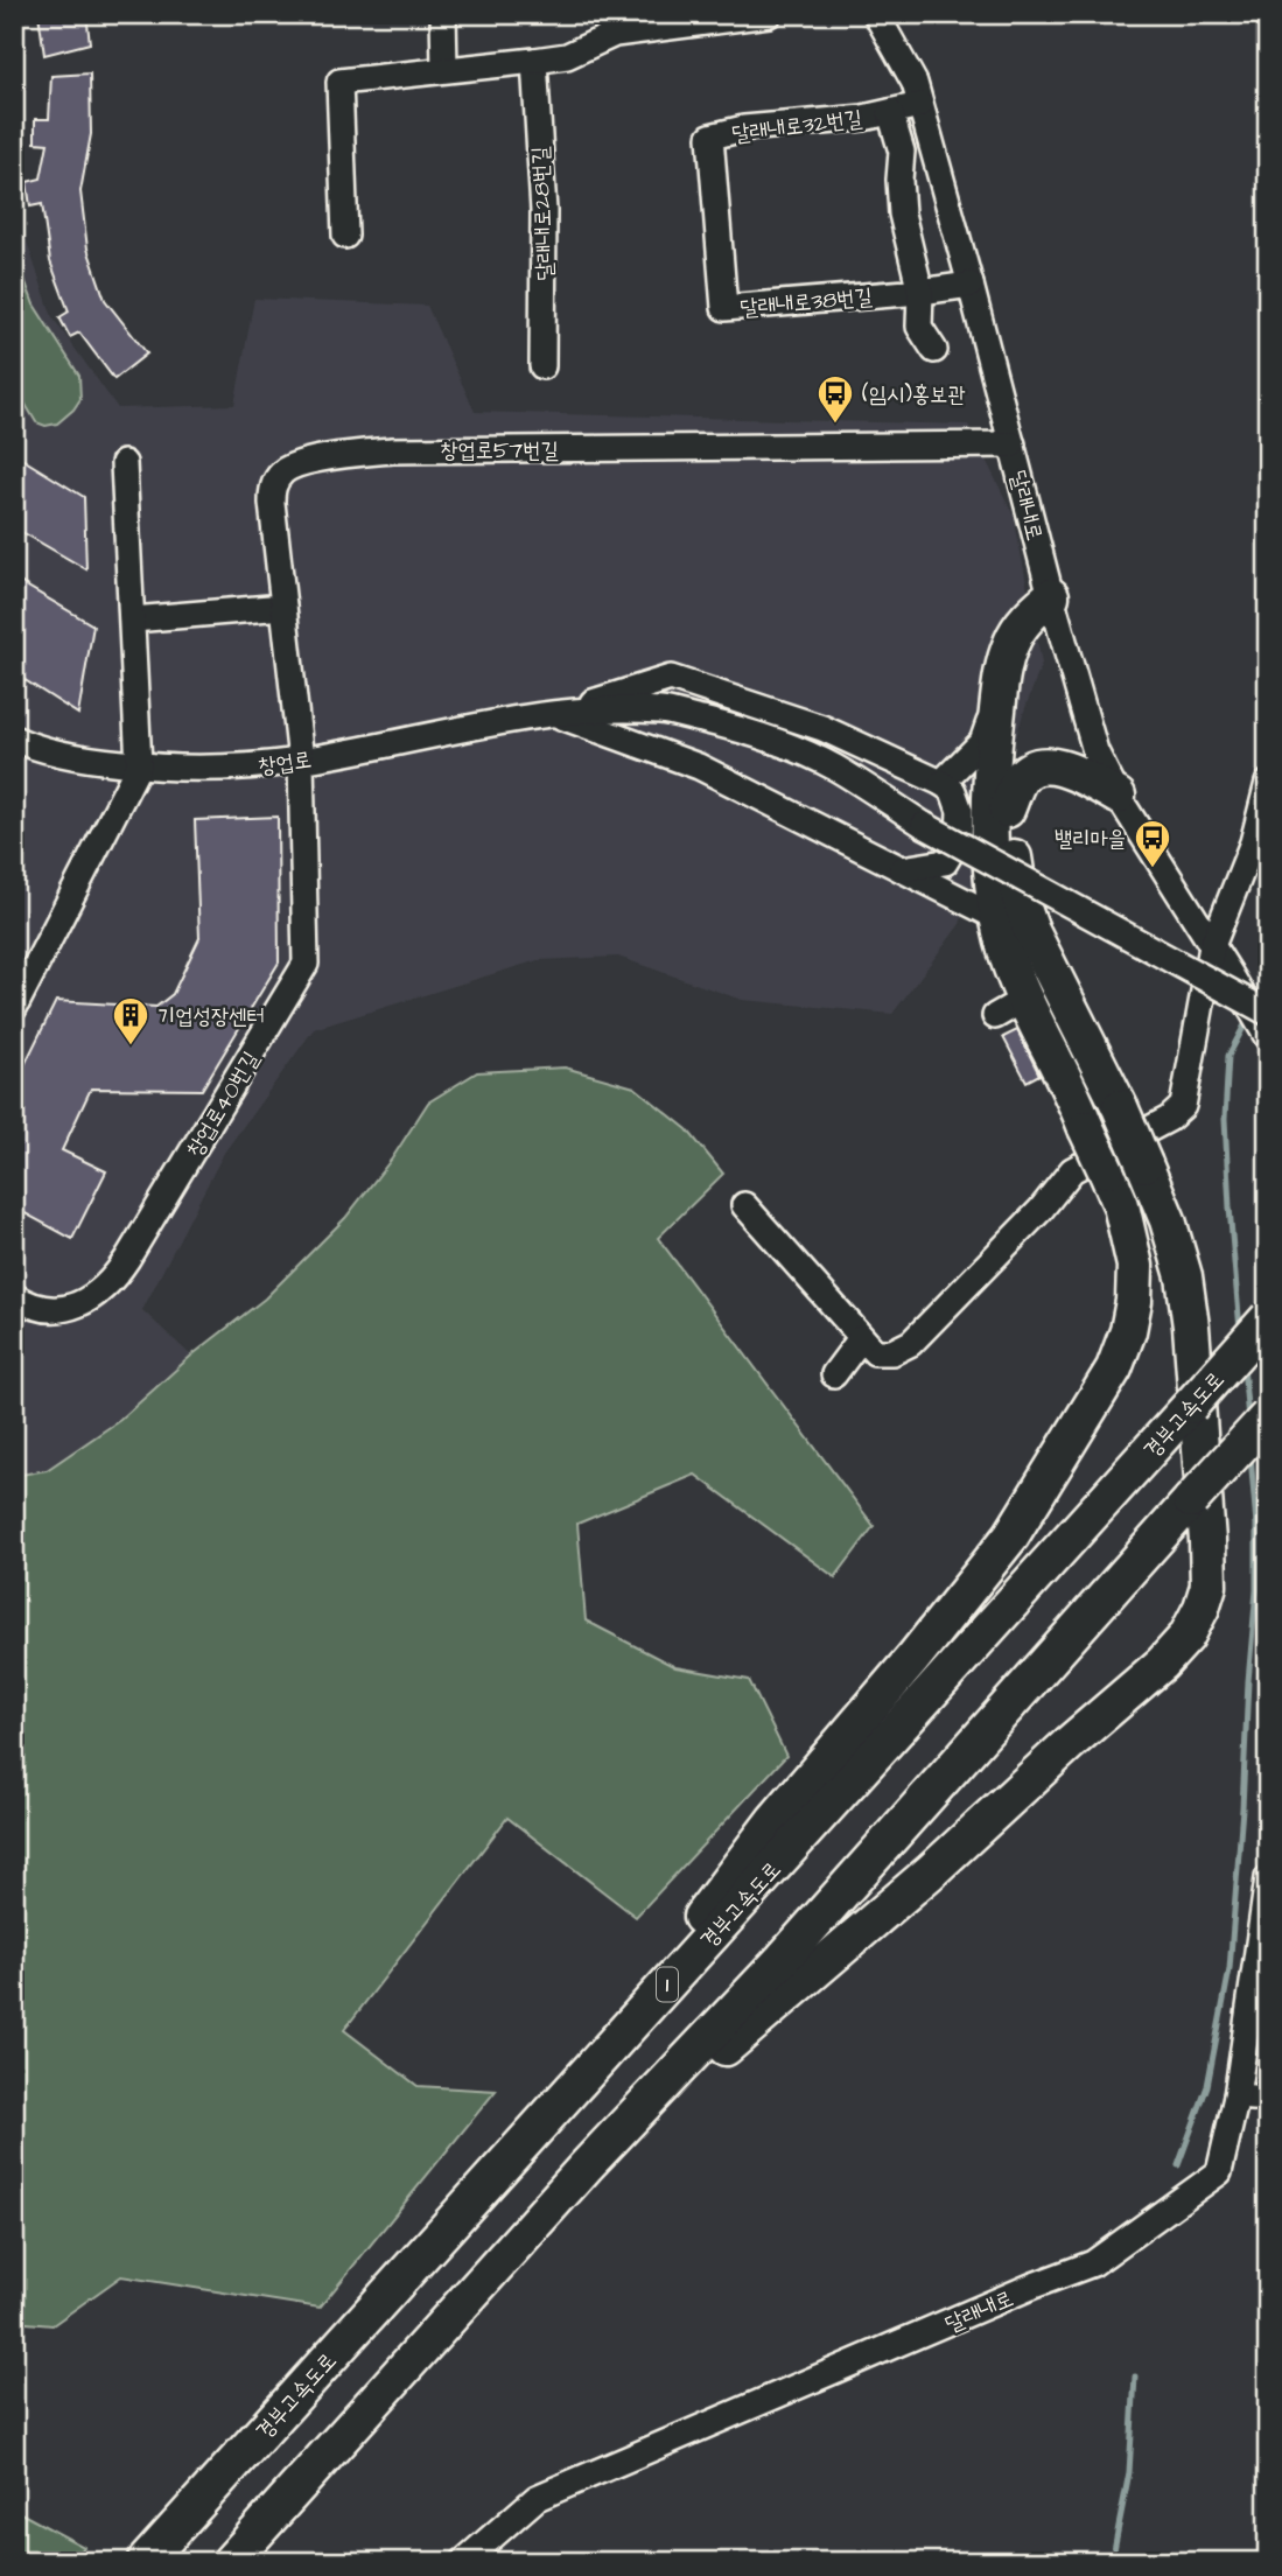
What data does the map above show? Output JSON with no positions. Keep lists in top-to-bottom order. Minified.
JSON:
{"streets":{"highway":["경부고속도로","1"],"street":["달래내로32번길","달래내로28번길","달래내로38번길","창업로57번길","달래내로","창업로","창업로40번길"]},"crossings":[["달래내로32번길","달래내로38번길"],["달래내로32번길","달래내로"],["달래내로38번길","달래내로"],["창업로57번길","달래내로"],["창업로57번길","창업로"],["창업로57번길","창업로40번길"],["창업로","창업로40번길"]],"places":{"bus stop":["(임시)홍보관","밸리마을"],"building":["기업성장센터"]}}
